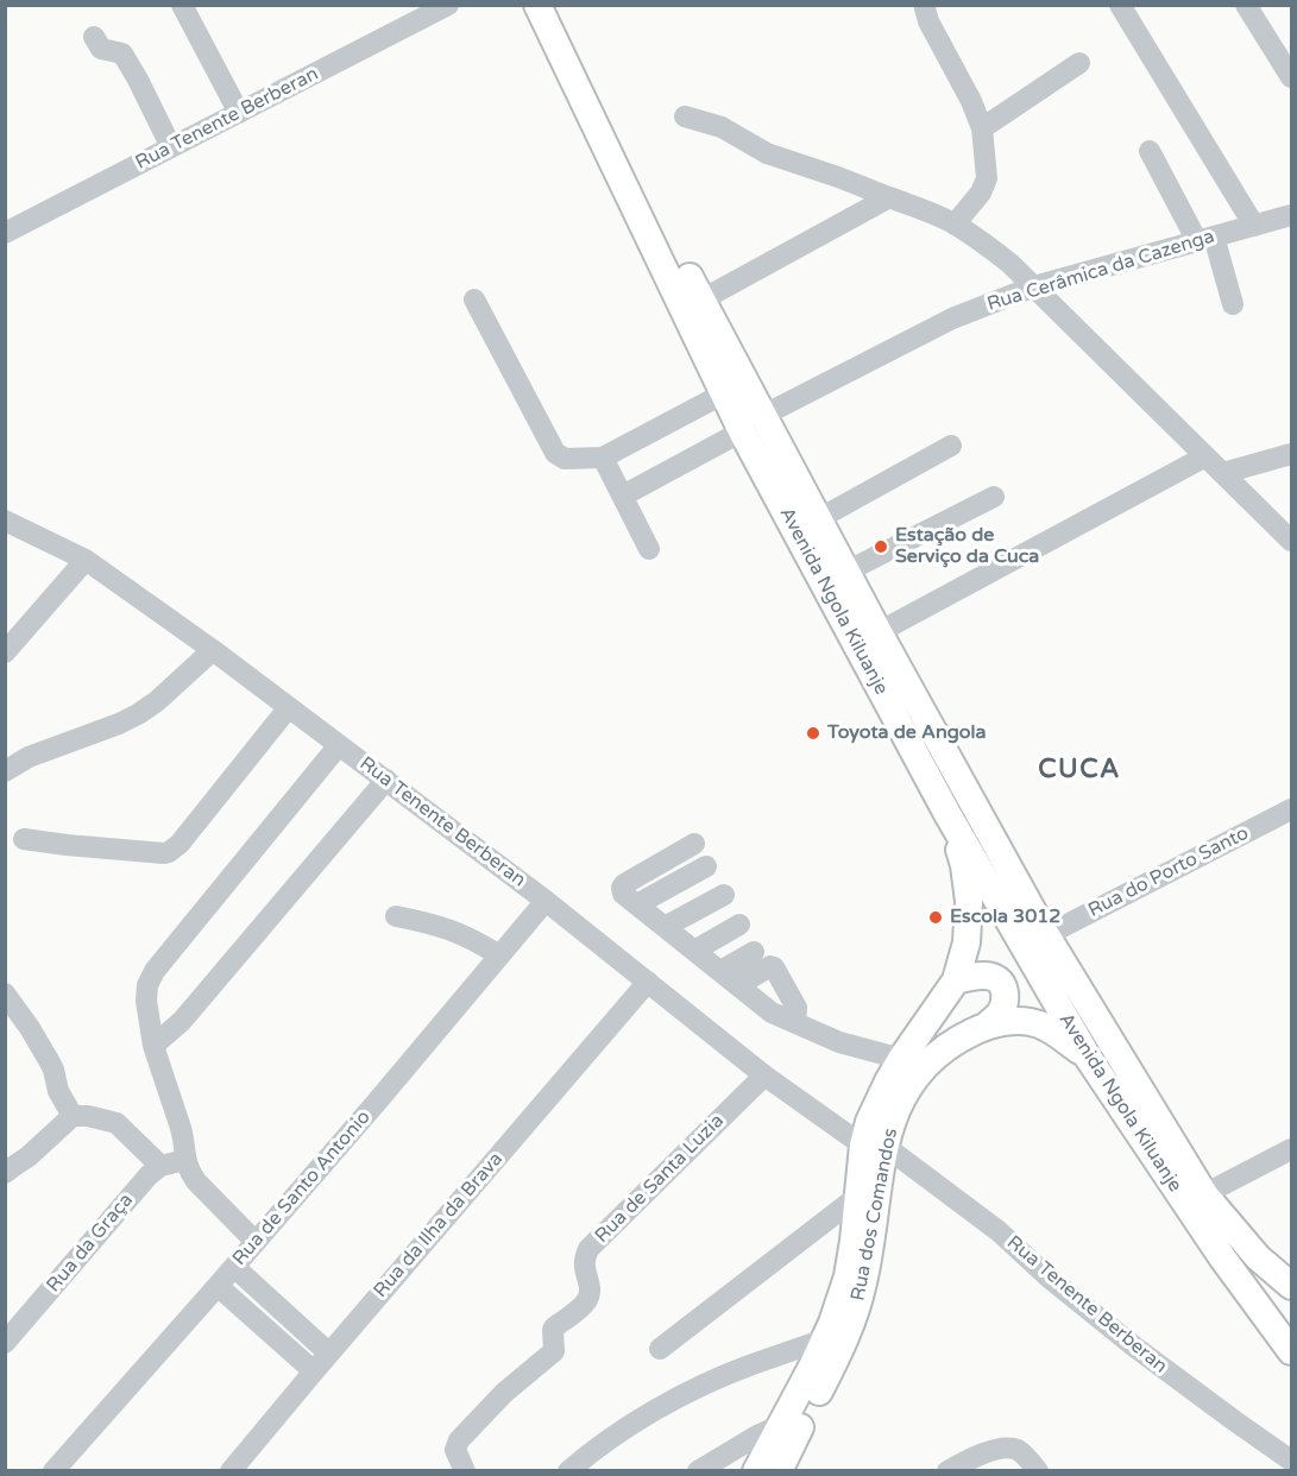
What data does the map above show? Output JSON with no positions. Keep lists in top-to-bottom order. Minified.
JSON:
{"streets":{"main road":["Avenida Ngola Kiluanje","Rua dos Comandos"],"street":["Rua Tenente Berberan","Rua Cerâmica da Cazenga","Rua do Porto Santo","Rua de Santa Luzia","Rua de Santo Antonio","Rua da Ilha da Brava","Rua da Graça"]},"crossings":[["Rua Tenente Berberan","Rua de Santa Luzia"],["Rua Tenente Berberan","Rua de Santo Antonio"],["Rua Tenente Berberan","Rua dos Comandos"],["Rua Tenente Berberan","Rua da Ilha da Brava"],["Rua Cerâmica da Cazenga","Avenida Ngola Kiluanje"],["Avenida Ngola Kiluanje","Rua do Porto Santo"],["Avenida Ngola Kiluanje","Rua dos Comandos"]],"districts":["CUCA"],"places":["Estação de Serviço da Cuca","Toyota de Angola","Escola 3012"]}
